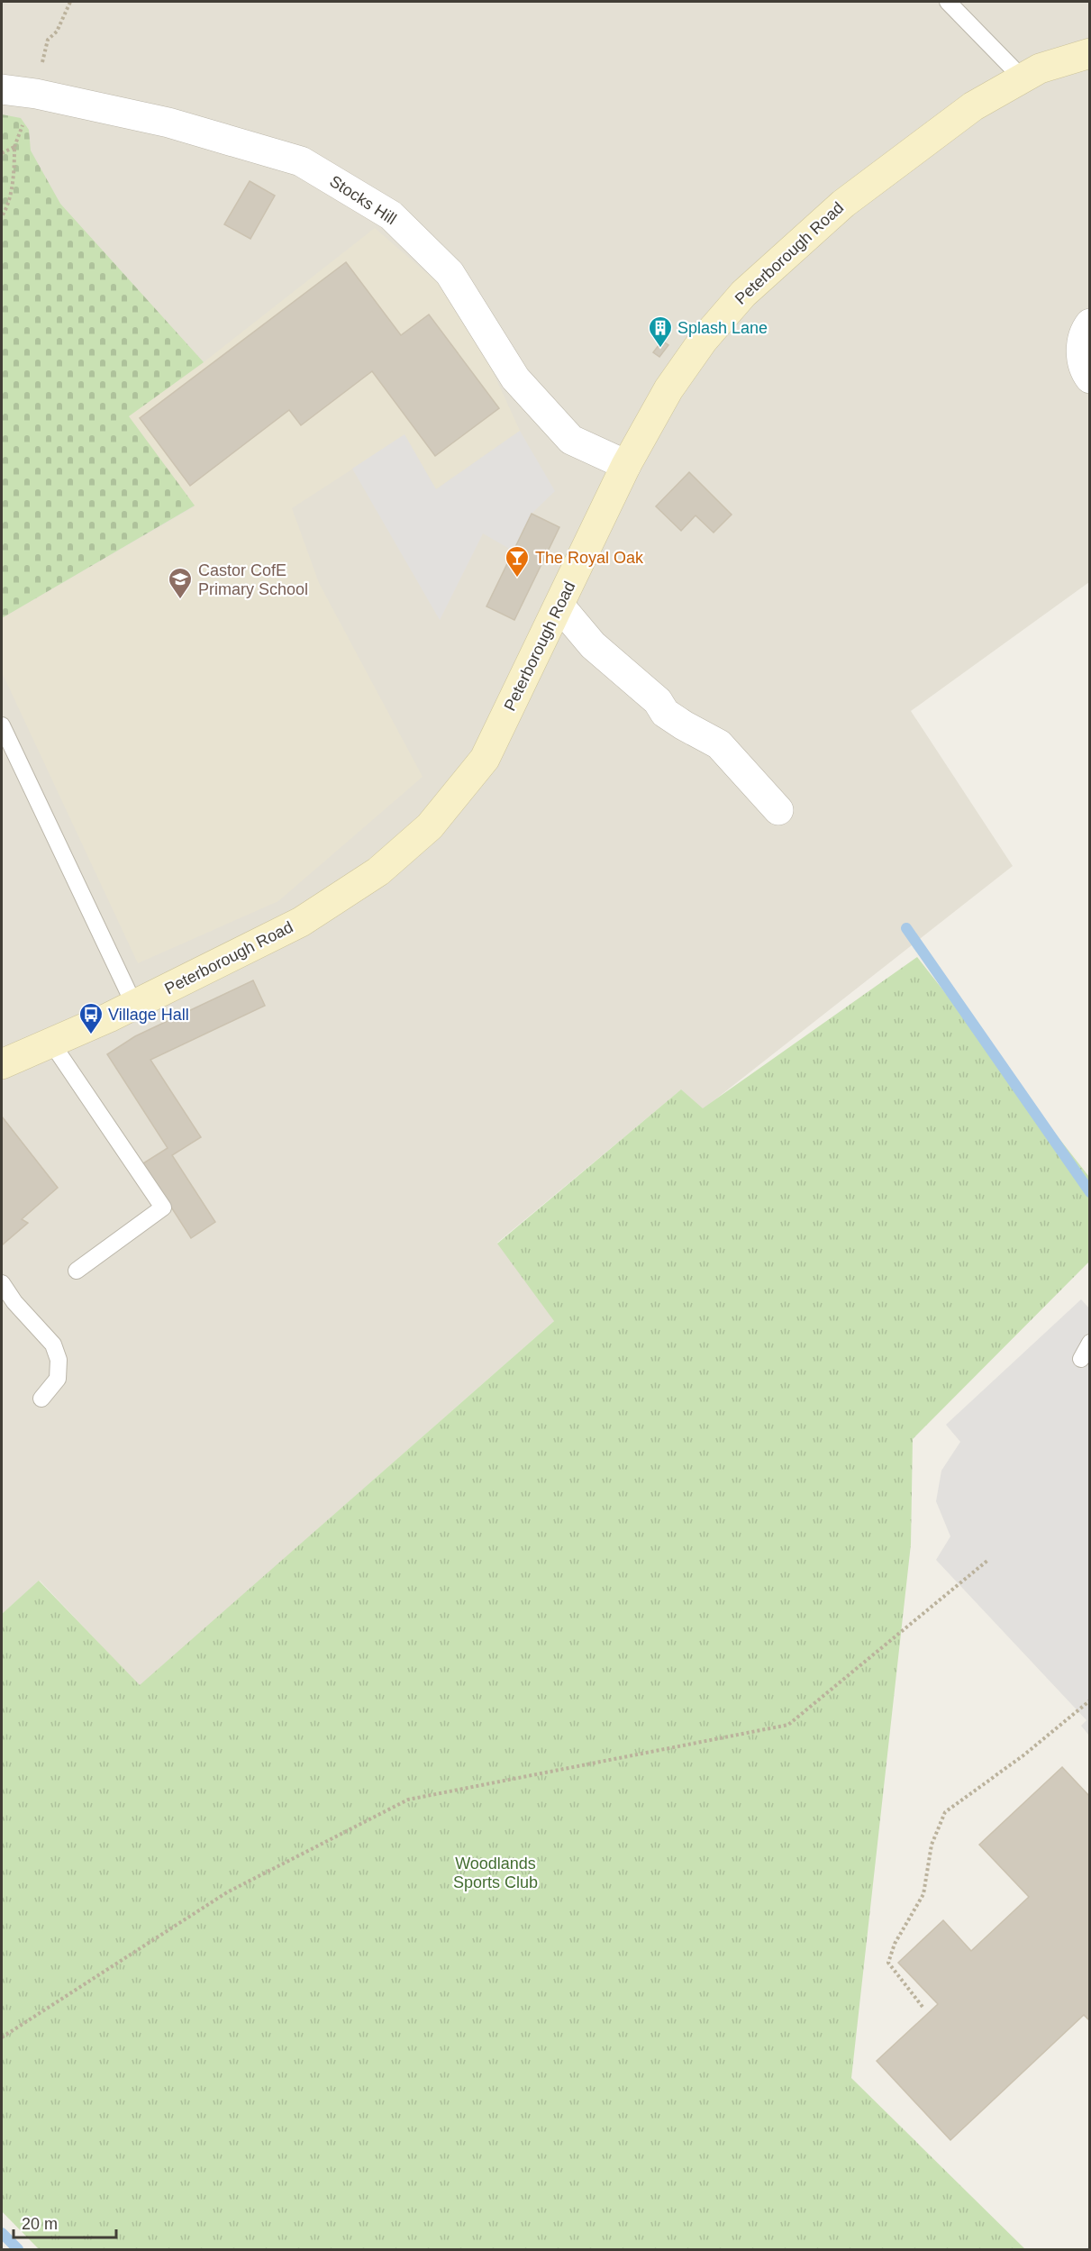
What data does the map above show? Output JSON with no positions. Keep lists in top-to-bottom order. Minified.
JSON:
{"streets":{"street":["Stocks Hill","Peterborough Road"]},"crossings":[["Stocks Hill","Peterborough Road"]],"parks":["Woodlands Sports Club"],"places":{"building":["Splash Lane"],"bar":["The Royal Oak"],"school or university":["Castor CofE Primary School"],"bus stop":["Village Hall"]},"scale_bar":"20 m"}
